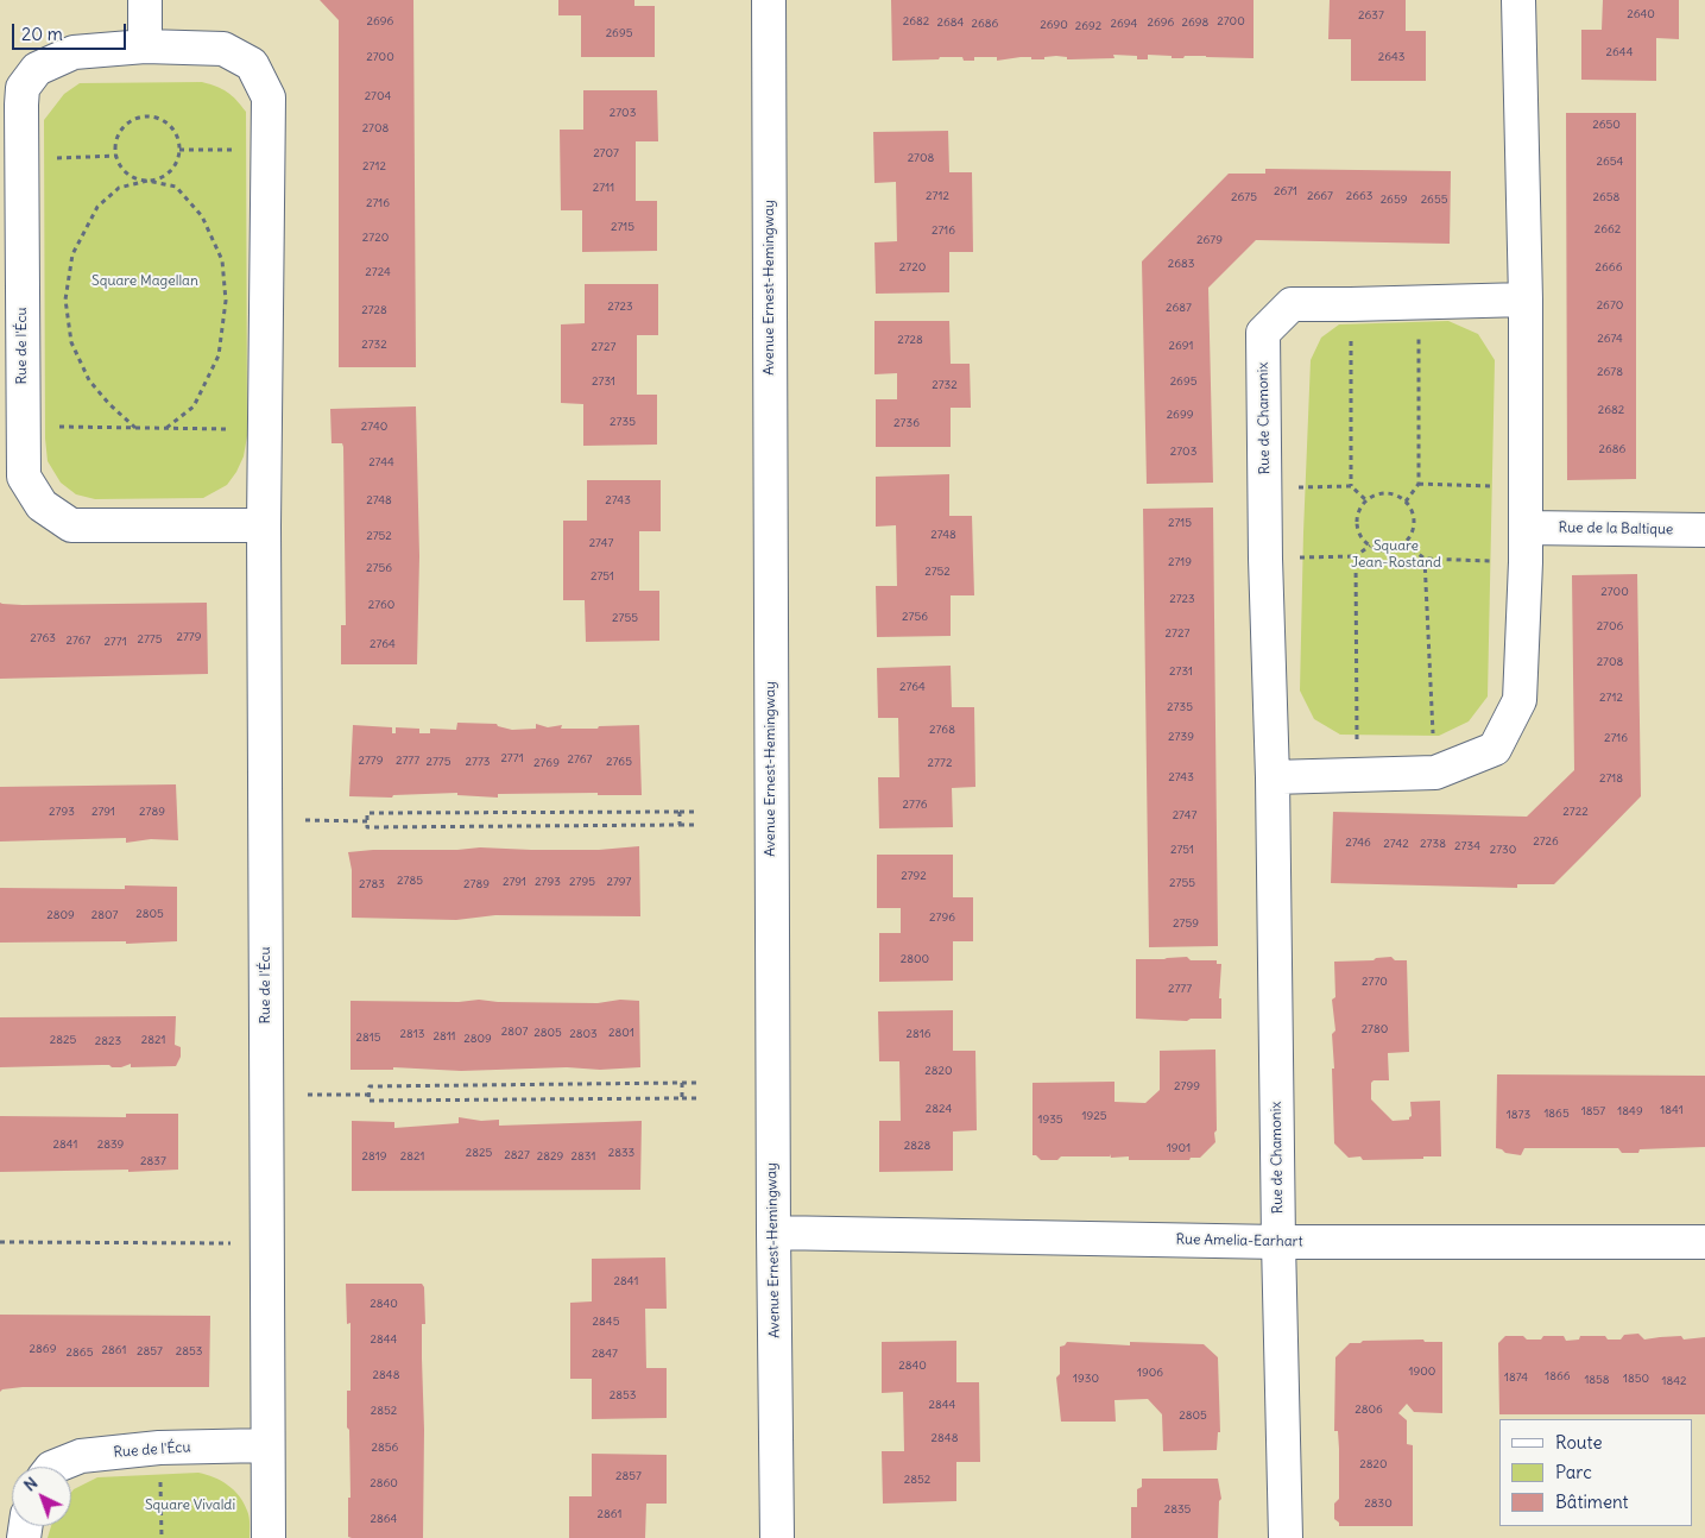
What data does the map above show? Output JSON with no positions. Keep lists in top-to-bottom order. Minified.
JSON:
{"streets":{"street":["Avenue Ernest-Hemingway","Rue de l'Écu","Rue de Chamonix","Rue de la Baltique","Rue Amelia-Earhart"]},"crossings":[["Avenue Ernest-Hemingway","Rue Amelia-Earhart"],["Rue de Chamonix","Rue Amelia-Earhart"]],"parks":["Square Magellan","Square Jean-Rostand","Square Vivaldi"],"house_numbers":["2640","2637","2696","2682","2700","2684","2696","2698","2686","2694","2690","2692","2695","2644","2700","2643","2704","2703","2650","2708","2707","2708","2654","2712","2711","2671","2712","2667","2663","2675","2658","2659","2655","2716","2715","2662","2716","2720","2679","2683","2720","2666","2724","2670","2723","2687","2728","2674","2728","2732","2691","2727","2678","2731","2695","2732","2682","2699","2735","2736","2740","2686","2703","2744","2748","2743","2715","2748","2752","2747","2719","2756","2752","2751","2700","2723","2760","2756","2755","2706","2727","2779","2763","2775","2767","2771","2764","2708","2731","2764","2712","2735","2768","2739","2716","2771","2767","2779","2777","2775","2773","2765","2769","2772","2743","2718","2776","2793","2791","2789","2722","2747","2726","2746","2742","2738","2734","2751","2730","2792","2785","2791","2793","2795","2797","2755","2783","2789","2805","2809","2807","2796","2759","2800","2770","2777","2780","2807","2805","2801","2813","2803","2816","2811","2815","2809","2825","2821","2823","2820","2799","2824","1841","1857","1849","1865","1873","1925","1935","2841","2839","2828","1901","2825","2833","2827","2819","2821","2829","2831","2837","2841","2840","2845","2844","2869","2861","2857","2853","2865","2847","2840","1900","1906","2848","1866","1874","1930","1850","1858","1842","2853","2844","2806","2852","2805","2848","2856","2820","2857","2852","2860","2830","2835","2861","2864"],"legend":["Route","Parc","Bâtiment"],"scale_bar":"20 m","north":"top left"}
